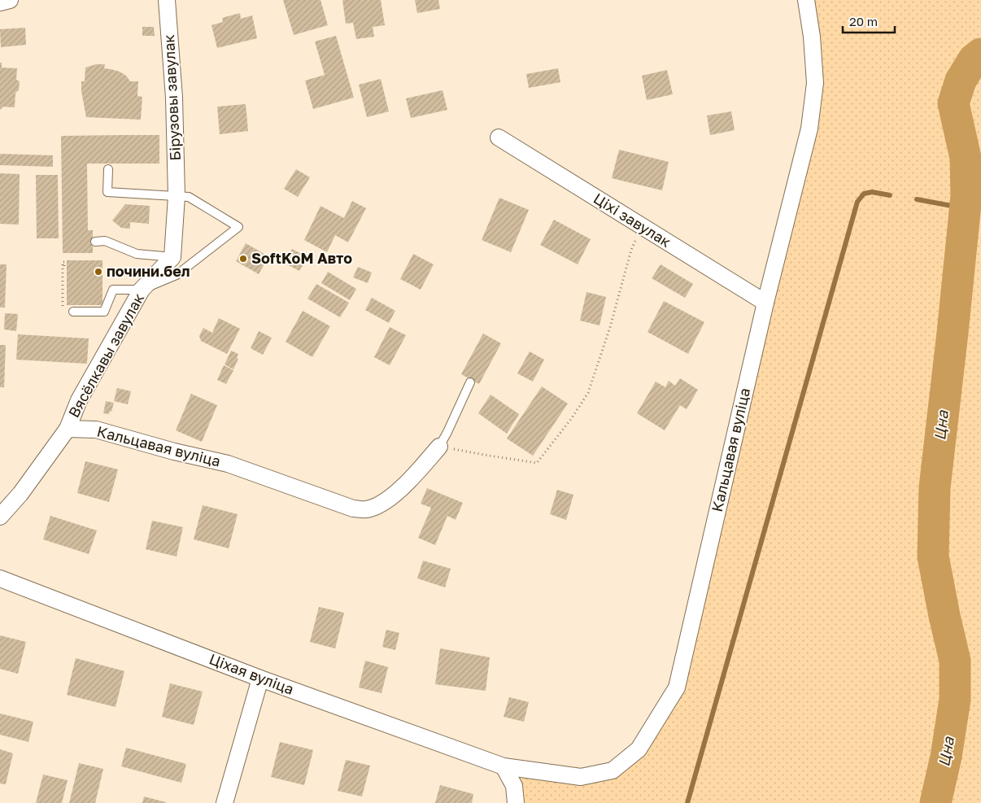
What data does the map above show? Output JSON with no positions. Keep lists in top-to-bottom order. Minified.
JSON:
{"streets":{"street":["Бірузовы завулак","Ціхі завулак","Вясёлкавы завулак","Кальцавая вуліца","Ціхая вуліца"]},"crossings":[["Ціхі завулак","Кальцавая вуліца"],["Вясёлкавы завулак","Кальцавая вуліца"],["Кальцавая вуліца","Ціхая вуліца"]],"water":["Цна"],"places":["SoftKoM Авто","почини.бел"],"scale_bar":"20 m"}
